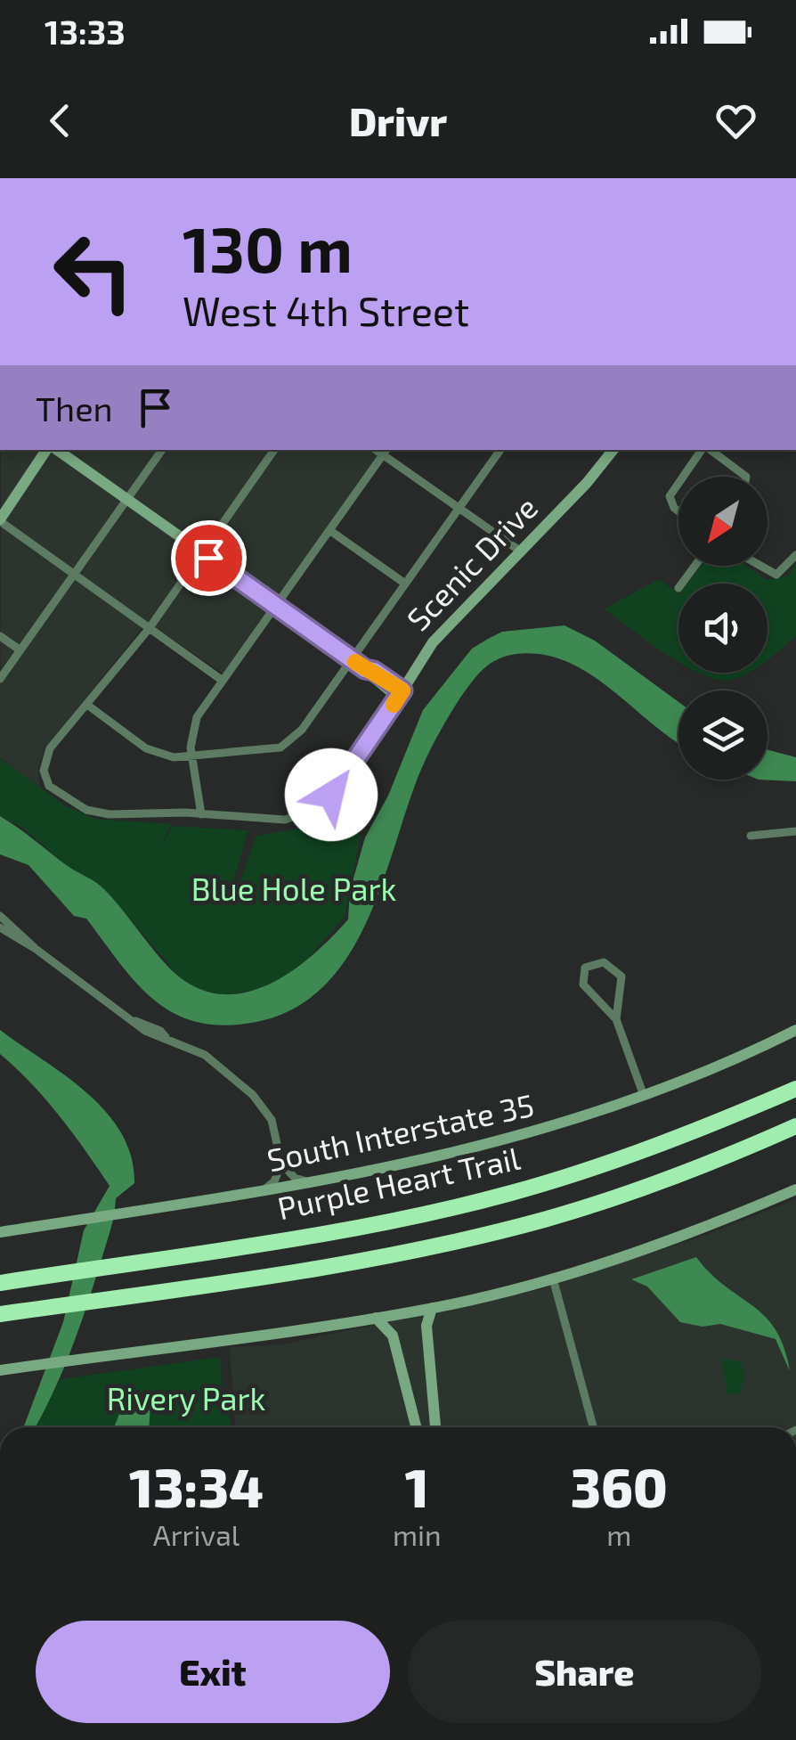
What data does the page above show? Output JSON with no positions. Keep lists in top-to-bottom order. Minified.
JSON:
{"streets":{"highway":["Purple Heart Trail"],"main road":["Scenic Drive","South Interstate 35"]},"parks":["Blue Hole Park","Rivery Park"],"north":"bottom left","page":{"status":"13:33","header":"Drivr","turn":["130 m","West 4th Street"],"then":"Then","eta":["13:34","Arrival","1","min","360","m"],"buttons":["Exit","Share"]}}
